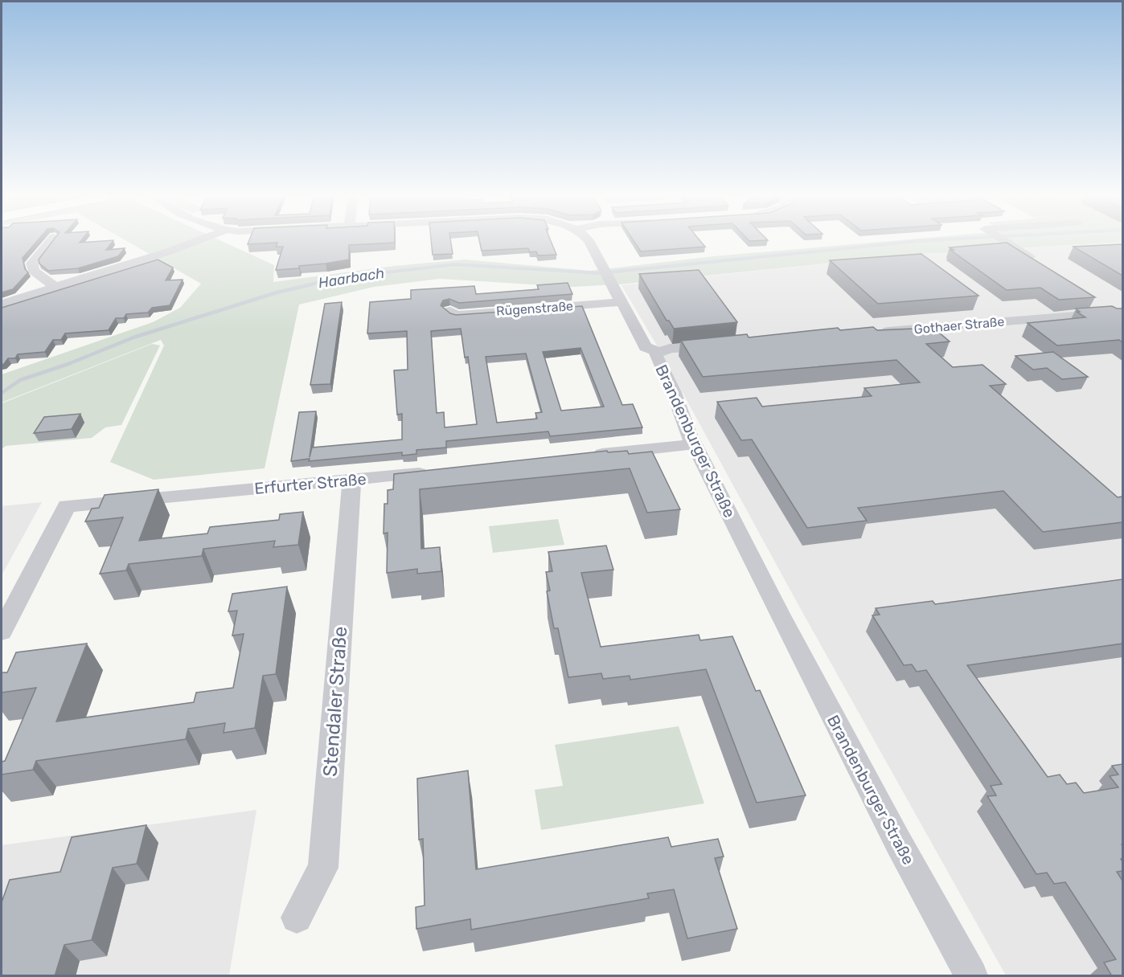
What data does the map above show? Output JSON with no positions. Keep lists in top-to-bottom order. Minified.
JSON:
{"streets":{"street":["Rügenstraße","Gothaer Straße","Brandenburger Straße","Erfurter Straße","Stendaler Straße"]},"crossings":[["Rügenstraße","Brandenburger Straße"],["Erfurter Straße","Stendaler Straße"]],"water":["Haarbach"]}
